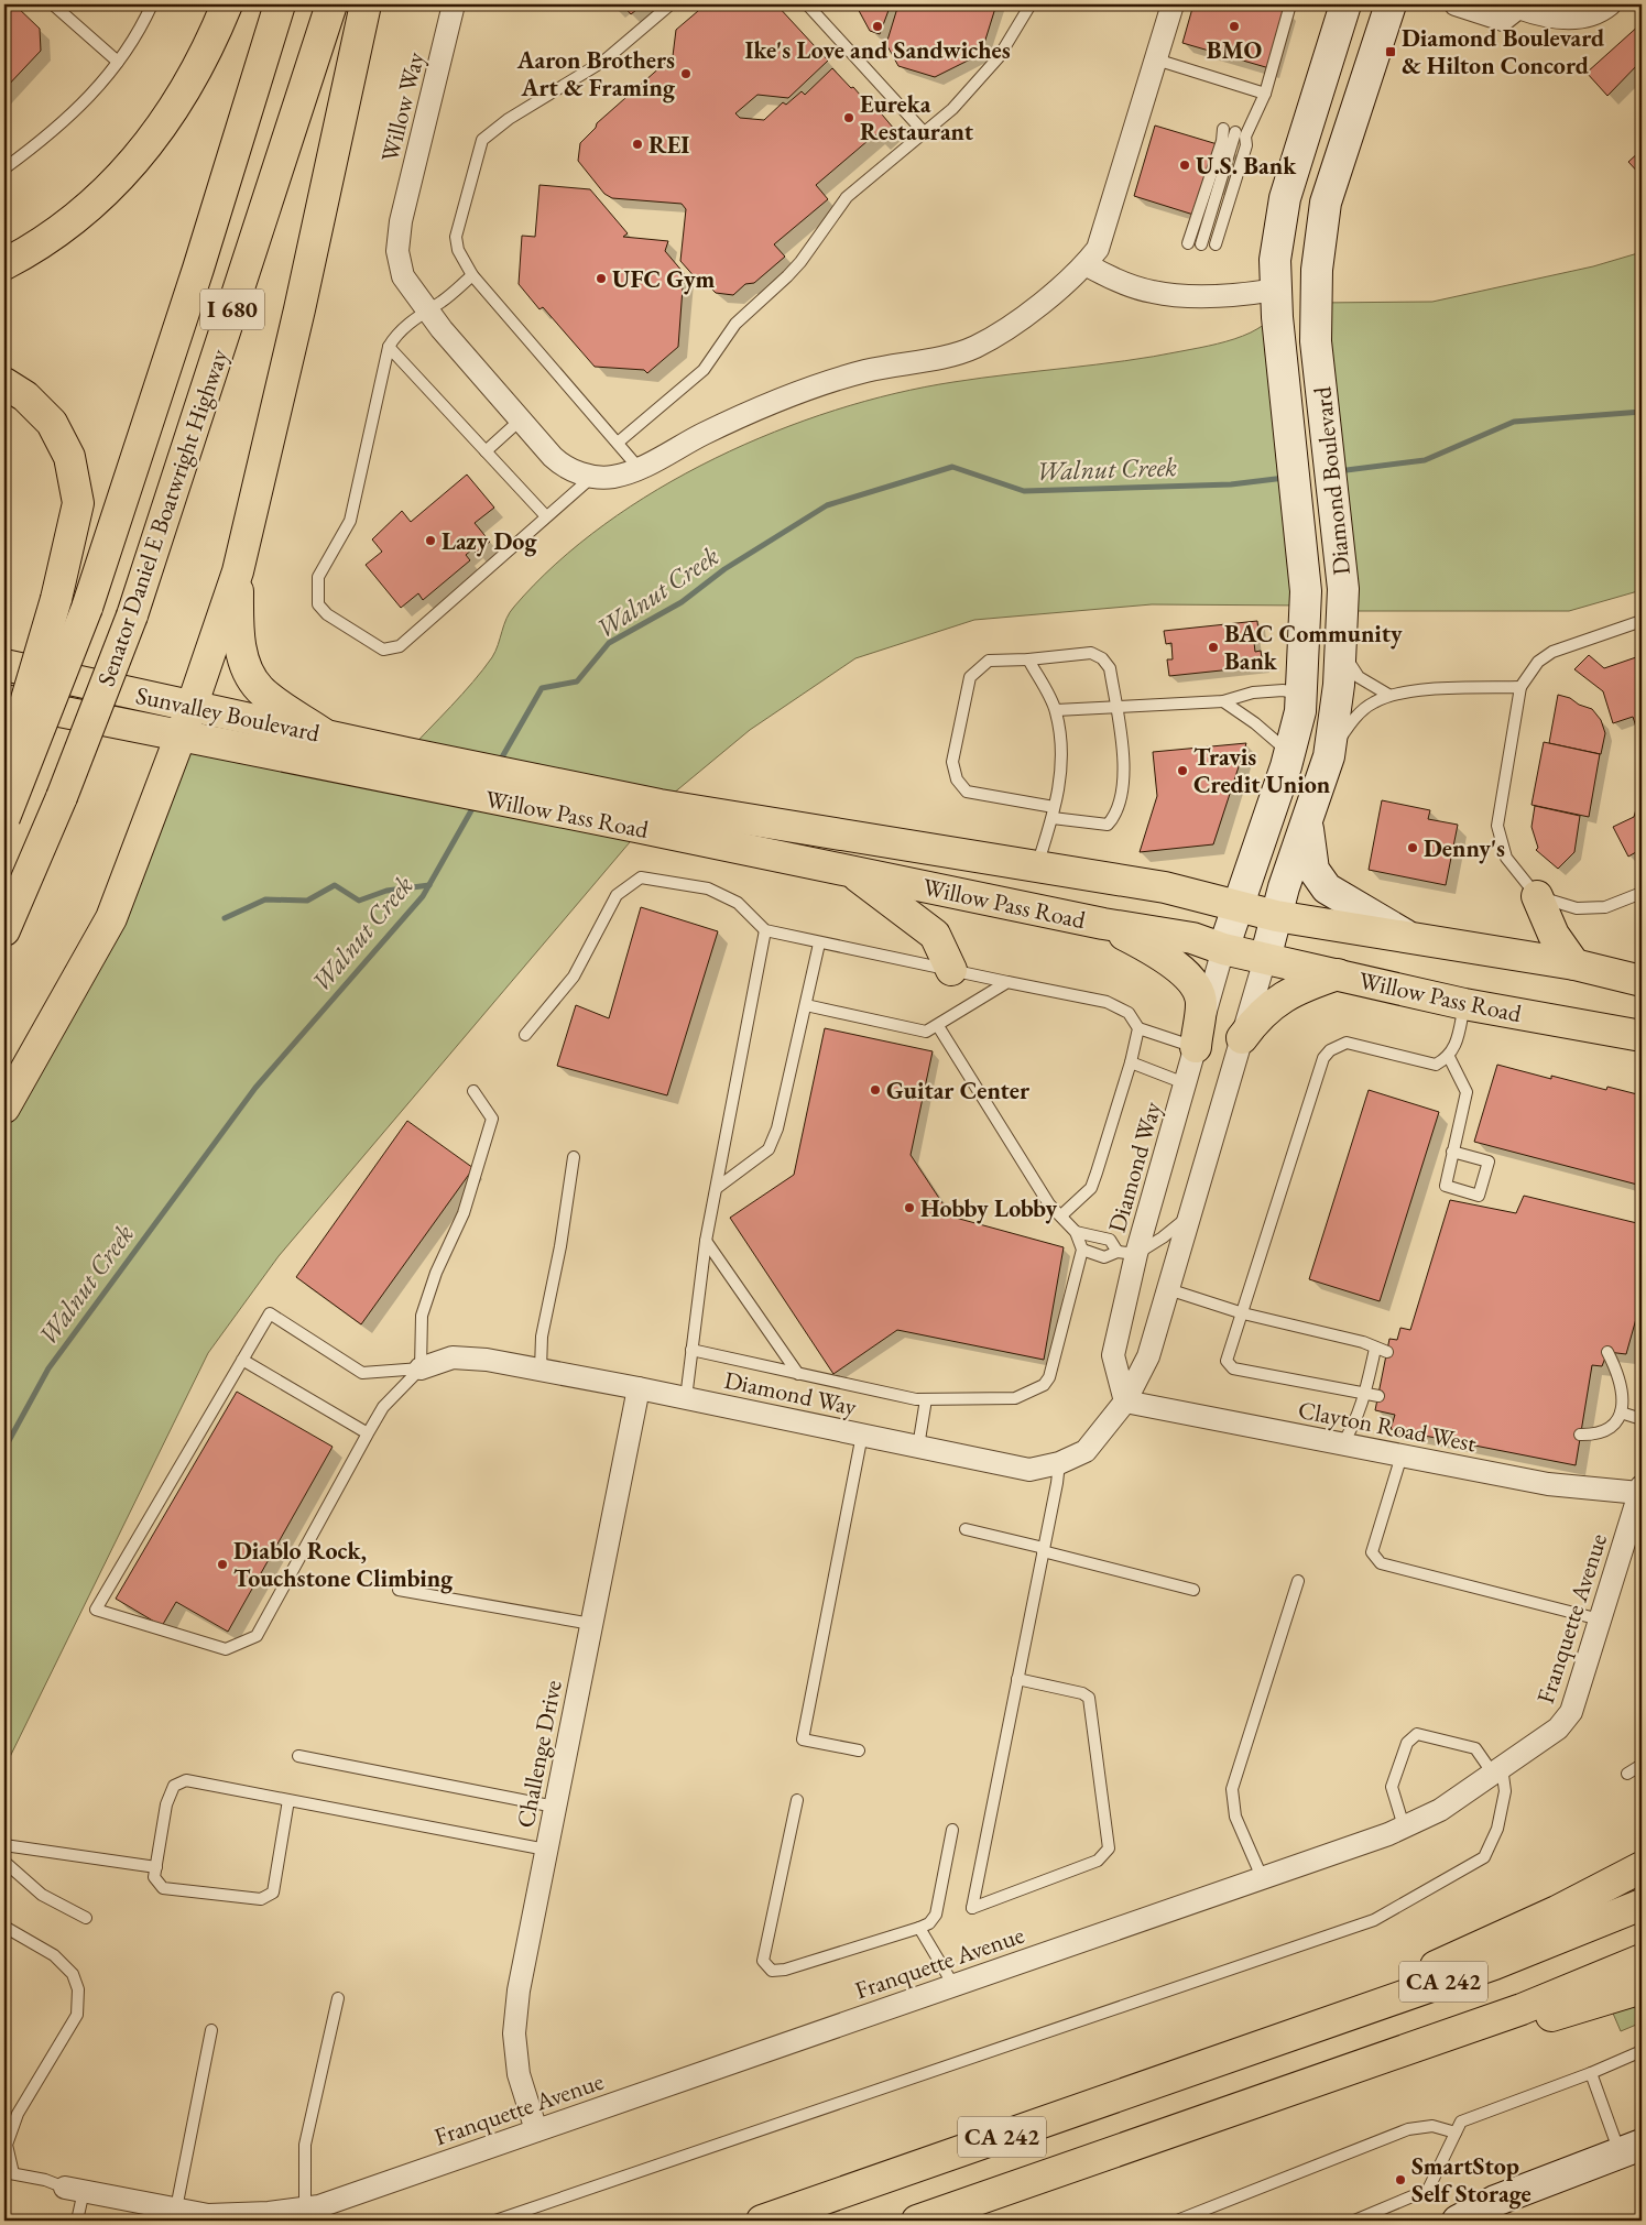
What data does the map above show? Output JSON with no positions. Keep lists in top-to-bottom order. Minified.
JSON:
{"streets":{"main road":["I 680","Diamond Boulevard","Senator Daniel E Boatwright Highway","Sunvalley Boulevard","Willow Pass Road","CA 242"],"street":["Willow Way","Diamond Way","Clayton Road West","Franquette Avenue","Challenge Drive"]},"crossings":[["Diamond Boulevard","Willow Pass Road"],["Diamond Boulevard","Diamond Way"],["Sunvalley Boulevard","Willow Pass Road"],["Willow Pass Road","Diamond Way"],["Diamond Way","Clayton Road West"],["Diamond Way","Challenge Drive"],["Clayton Road West","Franquette Avenue"],["Franquette Avenue","Challenge Drive"]],"water":["Walnut Creek"],"places":{"other":["Ike's Love and Sandwiches","BMO","Aaron Brothers Art & Framing","Eureka Restaurant","REI","U.S. Bank","UFC Gym","Lazy Dog","BAC Community Bank","Travis Credit Union","Denny's","Guitar Center","Hobby Lobby","Diablo Rock, Touchstone Climbing","SmartStop Self Storage"],"transit":["Diamond Boulevard & Hilton Concord"]}}
